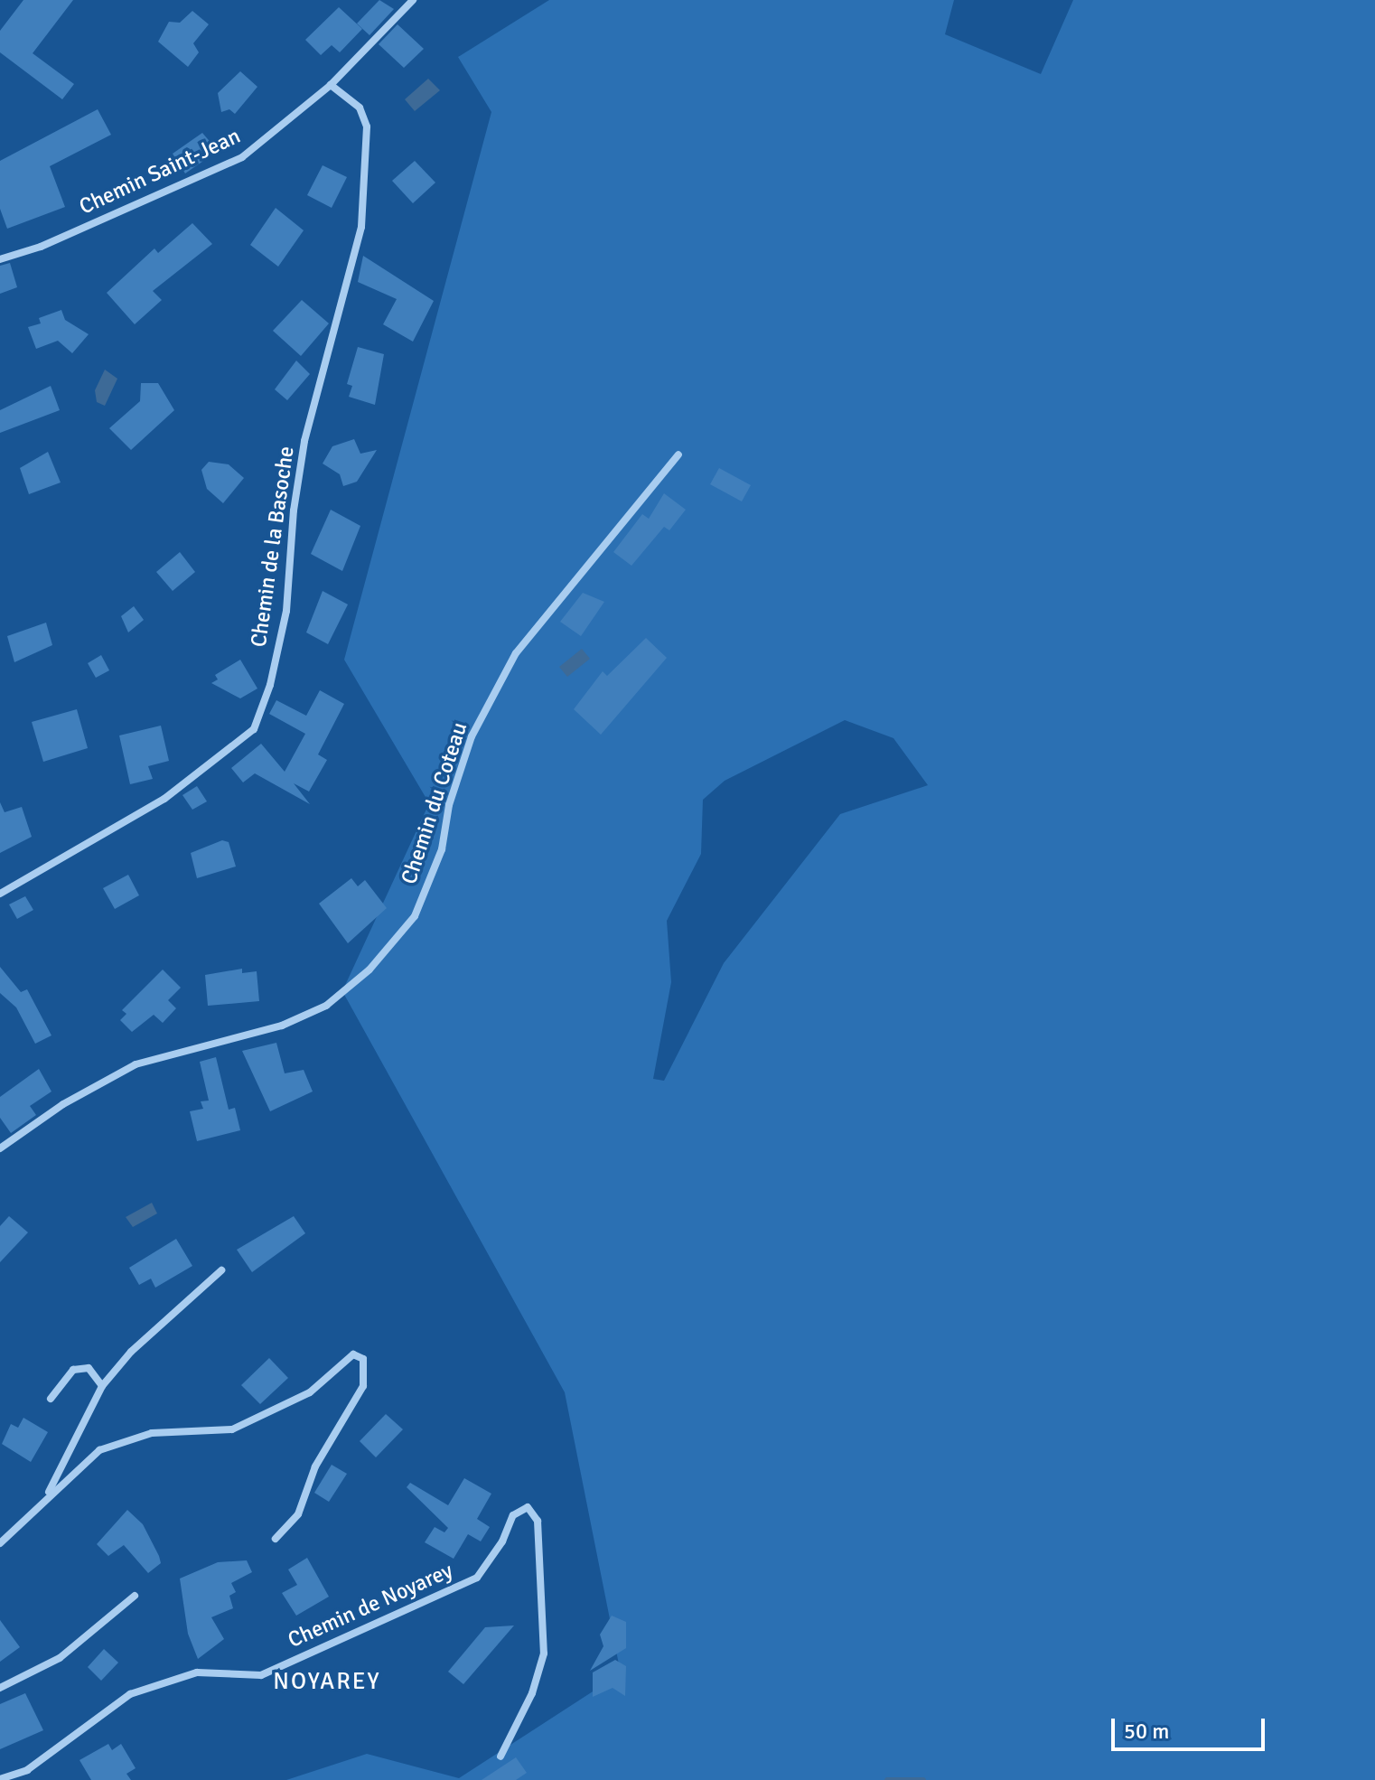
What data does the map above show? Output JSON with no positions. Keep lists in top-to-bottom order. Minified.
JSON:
{"streets":{"street":["Chemin Saint-Jean","Chemin de la Basoche","Chemin du Coteau","Chemin de Noyarey"]},"crossings":[["Chemin Saint-Jean","Chemin de la Basoche"]],"districts":["NOYAREY"],"scale_bar":"50 m"}
